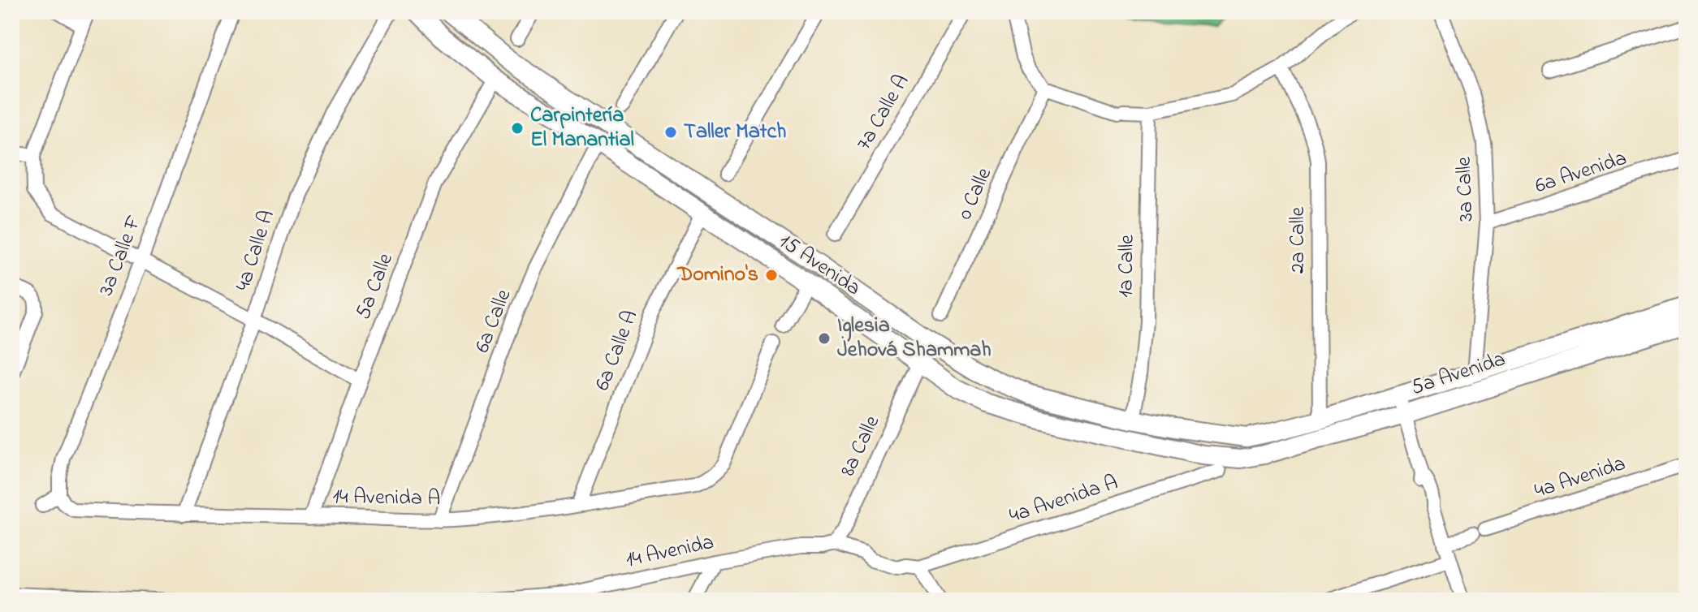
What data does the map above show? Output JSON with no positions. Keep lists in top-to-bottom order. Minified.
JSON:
{"streets":{"main road":["15 Avenida","5a Avenida"],"street":["7a Calle A","6a Avenida","3a Calle","0 Calle","2a Calle","4a Calle A","3a Calle F","1a Calle","5a Calle","6a Calle","6a Calle A","8a Calle","4a Avenida","14 Avenida A","4a Avenida A","14 Avenida"]},"crossings":[["6a Avenida","3a Calle"],["3a Calle","5a Avenida"],["2a Calle","5a Avenida"],["4a Calle A","14 Avenida A"],["3a Calle F","14 Avenida A"],["15 Avenida","1a Calle"],["15 Avenida","5a Calle"],["15 Avenida","6a Calle"],["15 Avenida","6a Calle A"],["15 Avenida","5a Avenida"],["15 Avenida","8a Calle"],["5a Calle","14 Avenida A"],["6a Calle","14 Avenida A"],["6a Calle A","14 Avenida A"],["8a Calle","14 Avenida"],["4a Avenida A","14 Avenida"]],"places":["Carpintería El Manantial","Taller Match","Domino's","Iglesia Jehová Shammah"]}
